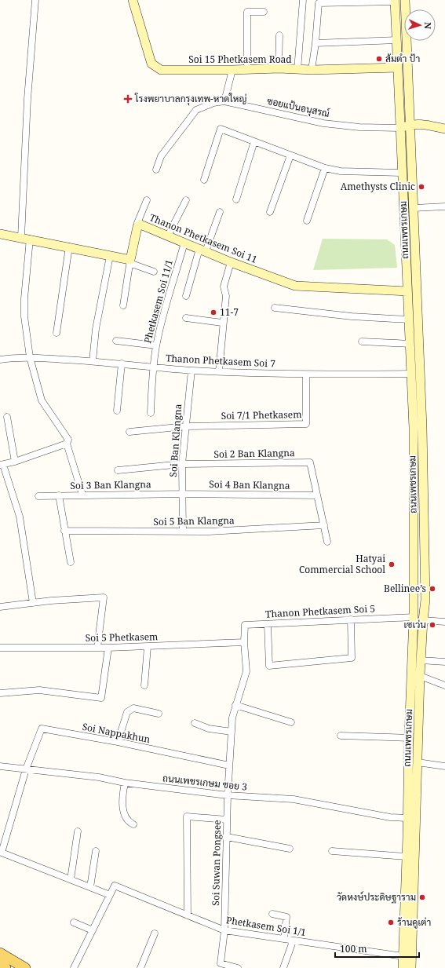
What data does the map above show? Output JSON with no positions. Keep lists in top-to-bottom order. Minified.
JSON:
{"streets":{"main road":["Soi 15 Phetkasem Road","ถนนเพชรเกษม","Thanon Phetkasem Soi 11"],"street":["ซอยแป้นอนุสรณ์","Phetkasem Soi 11/1","Thanon Phetkasem Soi 7","Soi 7/1 Phetkasem","Soi Ban Klangna","Soi 2 Ban Klangna","Soi 3 Ban Klangna","Soi 4 Ban Klangna","Soi 5 Ban Klangna","Thanon Phetkasem Soi 5","Soi 5 Phetkasem","Soi Nappakhun","ถนนเพชรเกษม ซอย 3","Soi Suwan Pongsee","Phetkasem Soi 1/1"]},"crossings":[["Soi 15 Phetkasem Road","ถนนเพชรเกษม"],["ซอยแป้นอนุสรณ์","ถนนเพชรเกษม"],["ถนนเพชรเกษม","Thanon Phetkasem Soi 11"],["ถนนเพชรเกษม","Thanon Phetkasem Soi 7"],["ถนนเพชรเกษม","Thanon Phetkasem Soi 5"],["ถนนเพชรเกษม","ถนนเพชรเกษม ซอย 3"],["ถนนเพชรเกษม","Phetkasem Soi 1/1"],["Thanon Phetkasem Soi 11","Phetkasem Soi 11/1"],["Phetkasem Soi 11/1","Thanon Phetkasem Soi 7"],["Thanon Phetkasem Soi 7","Soi 7/1 Phetkasem"],["Thanon Phetkasem Soi 7","Soi Ban Klangna"],["Soi 7/1 Phetkasem","Soi Ban Klangna"],["Soi Ban Klangna","Soi 2 Ban Klangna"],["Soi Ban Klangna","Soi 3 Ban Klangna"],["Soi Ban Klangna","Soi 4 Ban Klangna"],["Soi Ban Klangna","Soi 5 Ban Klangna"],["Soi 2 Ban Klangna","Soi 4 Ban Klangna"],["Soi 2 Ban Klangna","Soi 5 Ban Klangna"],["Soi 3 Ban Klangna","Soi 4 Ban Klangna"],["Thanon Phetkasem Soi 5","Soi 5 Phetkasem"],["Thanon Phetkasem Soi 5","Soi Suwan Pongsee"],["Soi 5 Phetkasem","Soi Suwan Pongsee"],["Soi Nappakhun","ถนนเพชรเกษม ซอย 3"],["Soi Nappakhun","Soi Suwan Pongsee"],["ถนนเพชรเกษม ซอย 3","Soi Suwan Pongsee"],["Soi Suwan Pongsee","Phetkasem Soi 1/1"]],"places":{"other":["ส้มตำ ป้า","Amethysts Clinic","11-7","Hatyai Commercial School","Bellinee’s","เซเว่น","วัดหงษ์ประดิษฐาราม","ร้านคูเต่า"],"health":["โรงพยาบาลกรุงเทพ-หาดใหญ่"]},"scale_bar":"100 m","north":"right"}
